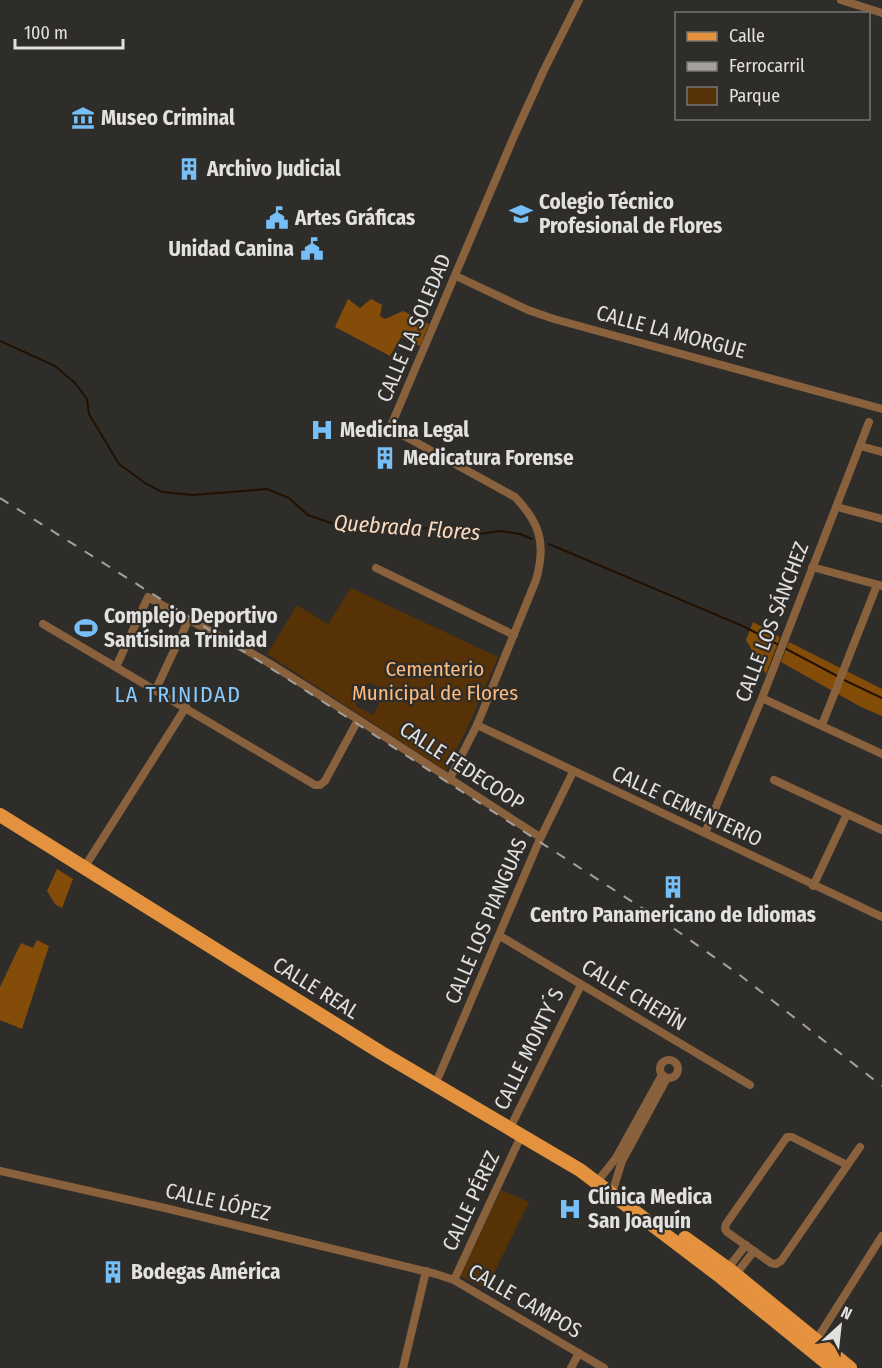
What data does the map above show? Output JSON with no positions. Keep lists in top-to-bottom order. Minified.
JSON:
{"streets":{"main road":["CALLE REAL"],"street":["CALLE LA SOLEDAD","CALLE LA MORGUE","CALLE LOS SÁNCHEZ","CALLE FEDECOOP","CALLE CEMENTERIO","CALLE LOS PIANGUAS","CALLE CHEPÍN","CALLE MONTY´S","CALLE PÉREZ","CALLE LÓPEZ","CALLE CAMPOS"]},"crossings":[["CALLE LA SOLEDAD","CALLE LA MORGUE"],["CALLE LA SOLEDAD","CALLE FEDECOOP"],["CALLE LA SOLEDAD","CALLE CEMENTERIO"],["CALLE LOS SÁNCHEZ","CALLE CEMENTERIO"],["CALLE FEDECOOP","CALLE LOS PIANGUAS"],["CALLE CEMENTERIO","CALLE LOS PIANGUAS"],["CALLE LOS PIANGUAS","CALLE REAL"],["CALLE LOS PIANGUAS","CALLE CHEPÍN"],["CALLE REAL","CALLE MONTY´S"],["CALLE REAL","CALLE PÉREZ"],["CALLE CHEPÍN","CALLE MONTY´S"],["CALLE MONTY´S","CALLE PÉREZ"],["CALLE PÉREZ","CALLE CAMPOS"],["CALLE LÓPEZ","CALLE CAMPOS"]],"districts":["LA TRINIDAD"],"water":["Quebrada Flores"],"parks":["Cementerio Municipal de Flores"],"places":{"museum":["Museo Criminal"],"building":["Archivo Judicial","Medicatura Forense","Centro Panamericano de Idiomas","Bodegas América"],"school or university":["Colegio Técnico Profesional de Flores"],"public building":["Artes Gráficas","Unidad Canina"],"hospital":["Medicina Legal","Clínica Medica San Joaquín"],"sports":["Complejo Deportivo Santísima Trinidad"]},"legend":["Calle","Ferrocarril","Parque"],"scale_bar":"100 m","north":"top right"}
